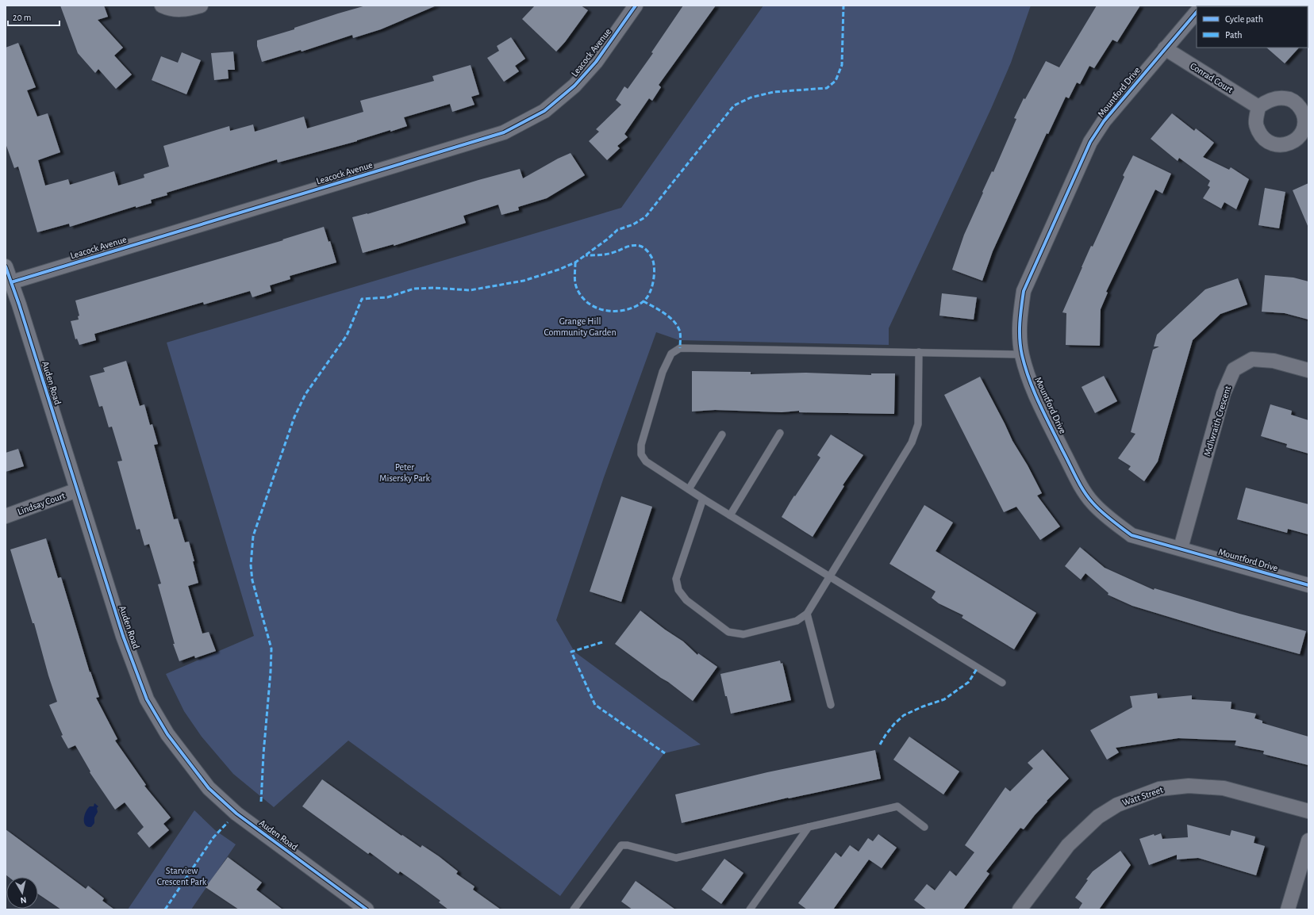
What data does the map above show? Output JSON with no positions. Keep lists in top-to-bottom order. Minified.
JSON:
{"streets":{"street":["Leacock Avenue","Conrad Court","Mountford Drive","Auden Road","McIlwraith Crescent","Lindsay Court","Watt Street"]},"crossings":[["Leacock Avenue","Auden Road"],["Conrad Court","Mountford Drive"],["Mountford Drive","McIlwraith Crescent"],["Auden Road","Lindsay Court"]],"parks":["Grange Hill Community Garden","Peter Misersky Park","Starview Crescent Park"],"legend":["Cycle path","Path"],"scale_bar":"20 m","north":"bottom"}
